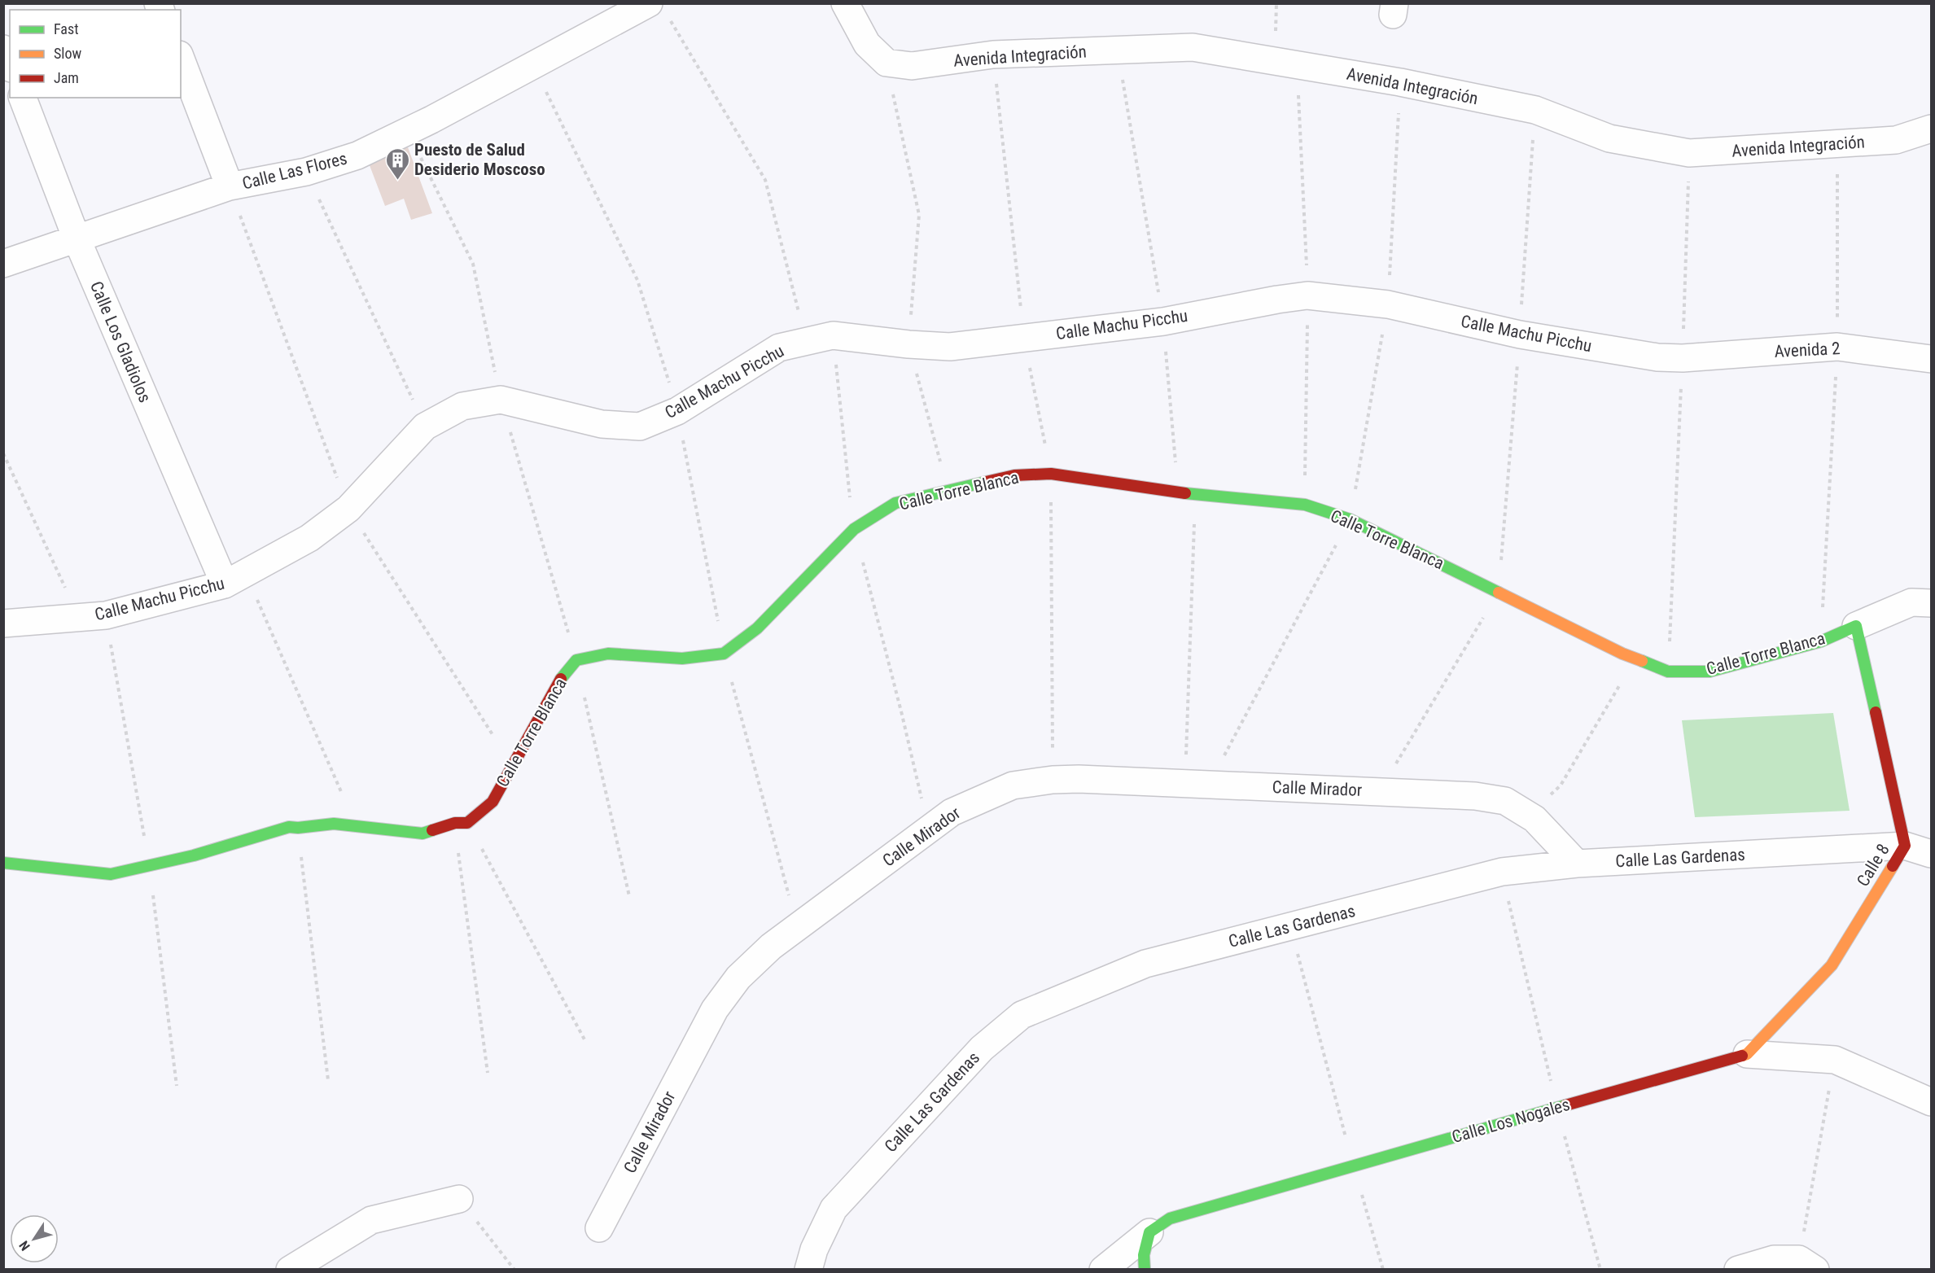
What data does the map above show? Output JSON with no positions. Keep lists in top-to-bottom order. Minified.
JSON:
{"streets":{"street":["Avenida Integración","Calle Las Flores","Calle Machu Picchu","Calle Los Gladiolos","Avenida 2","Calle Torre Blanca","Calle Mirador","Calle Las Gardenas","Calle 8","Calle Los Nogales"]},"crossings":[["Calle Las Flores","Calle Los Gladiolos"],["Calle Machu Picchu","Calle Los Gladiolos"],["Calle Machu Picchu","Avenida 2"],["Calle Torre Blanca","Calle 8"],["Calle Mirador","Calle Las Gardenas"],["Calle Las Gardenas","Calle 8"],["Calle 8","Calle Los Nogales"]],"places":{"building":["Puesto de Salud Desiderio Moscoso"]},"legend":["Fast","Slow","Jam"],"north":"bottom left"}
